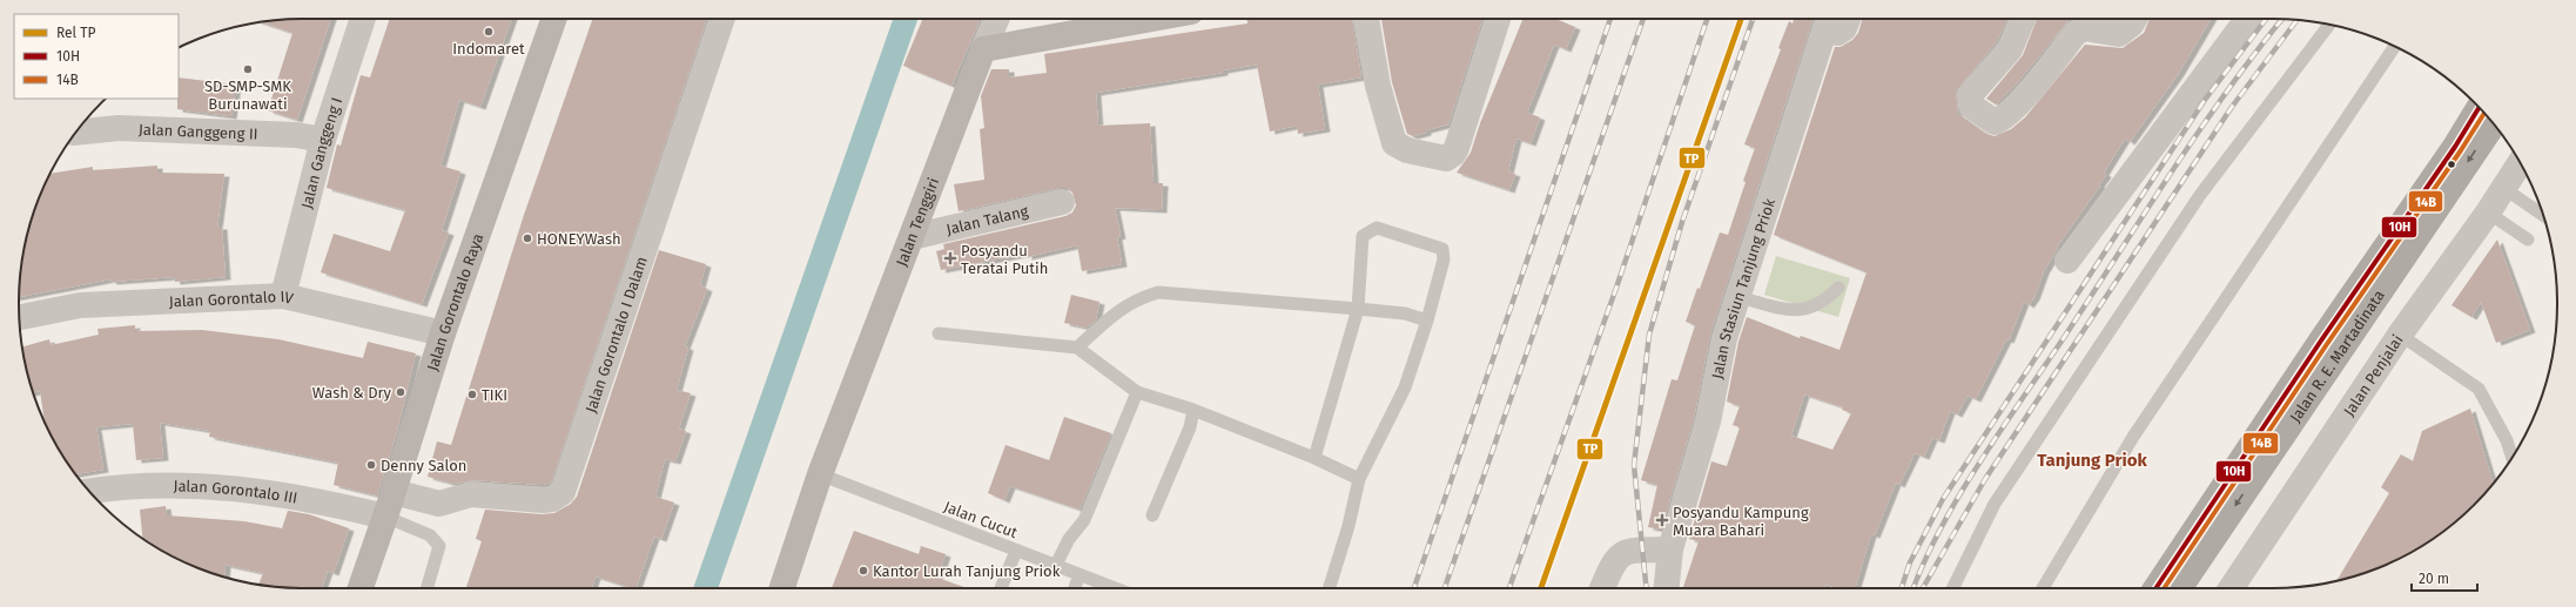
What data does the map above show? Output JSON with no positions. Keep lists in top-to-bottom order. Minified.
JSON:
{"streets":{"highway":["Jalan R. E. Martadinata"],"street":["Jalan Ganggeng II","Jalan Ganggeng I","Jalan Talang","Jalan Tenggiri","Jalan Stasiun Tanjung Priok","Jalan Gorontalo IV","Jalan Gorontalo Raya","Jalan Gorontalo I Dalam","Jalan Penjalai","Jalan Gorontalo III"],"lane":["Jalan Cucut"]},"crossings":[["Jalan Ganggeng II","Jalan Ganggeng I"],["Jalan Ganggeng I","Jalan Gorontalo IV"],["Jalan Talang","Jalan Tenggiri"],["Jalan Tenggiri","Jalan Cucut"],["Jalan Gorontalo IV","Jalan Gorontalo Raya"],["Jalan Gorontalo Raya","Jalan Gorontalo I Dalam"],["Jalan Gorontalo Raya","Jalan Gorontalo III"]],"districts":["Tanjung Priok"],"places":{"other":["Indomaret","SD-SMP-SMK Burunawati","HONEYWash","Wash & Dry","TIKI","Denny Salon","Kantor Lurah Tanjung Priok"],"health":["Posyandu Teratai Putih","Posyandu Kampung Muara Bahari"]},"lines":["rail line TP","transit line 10H","transit line 14B"],"legend":["Rel TP","10H","14B"],"scale_bar":"20 m"}
